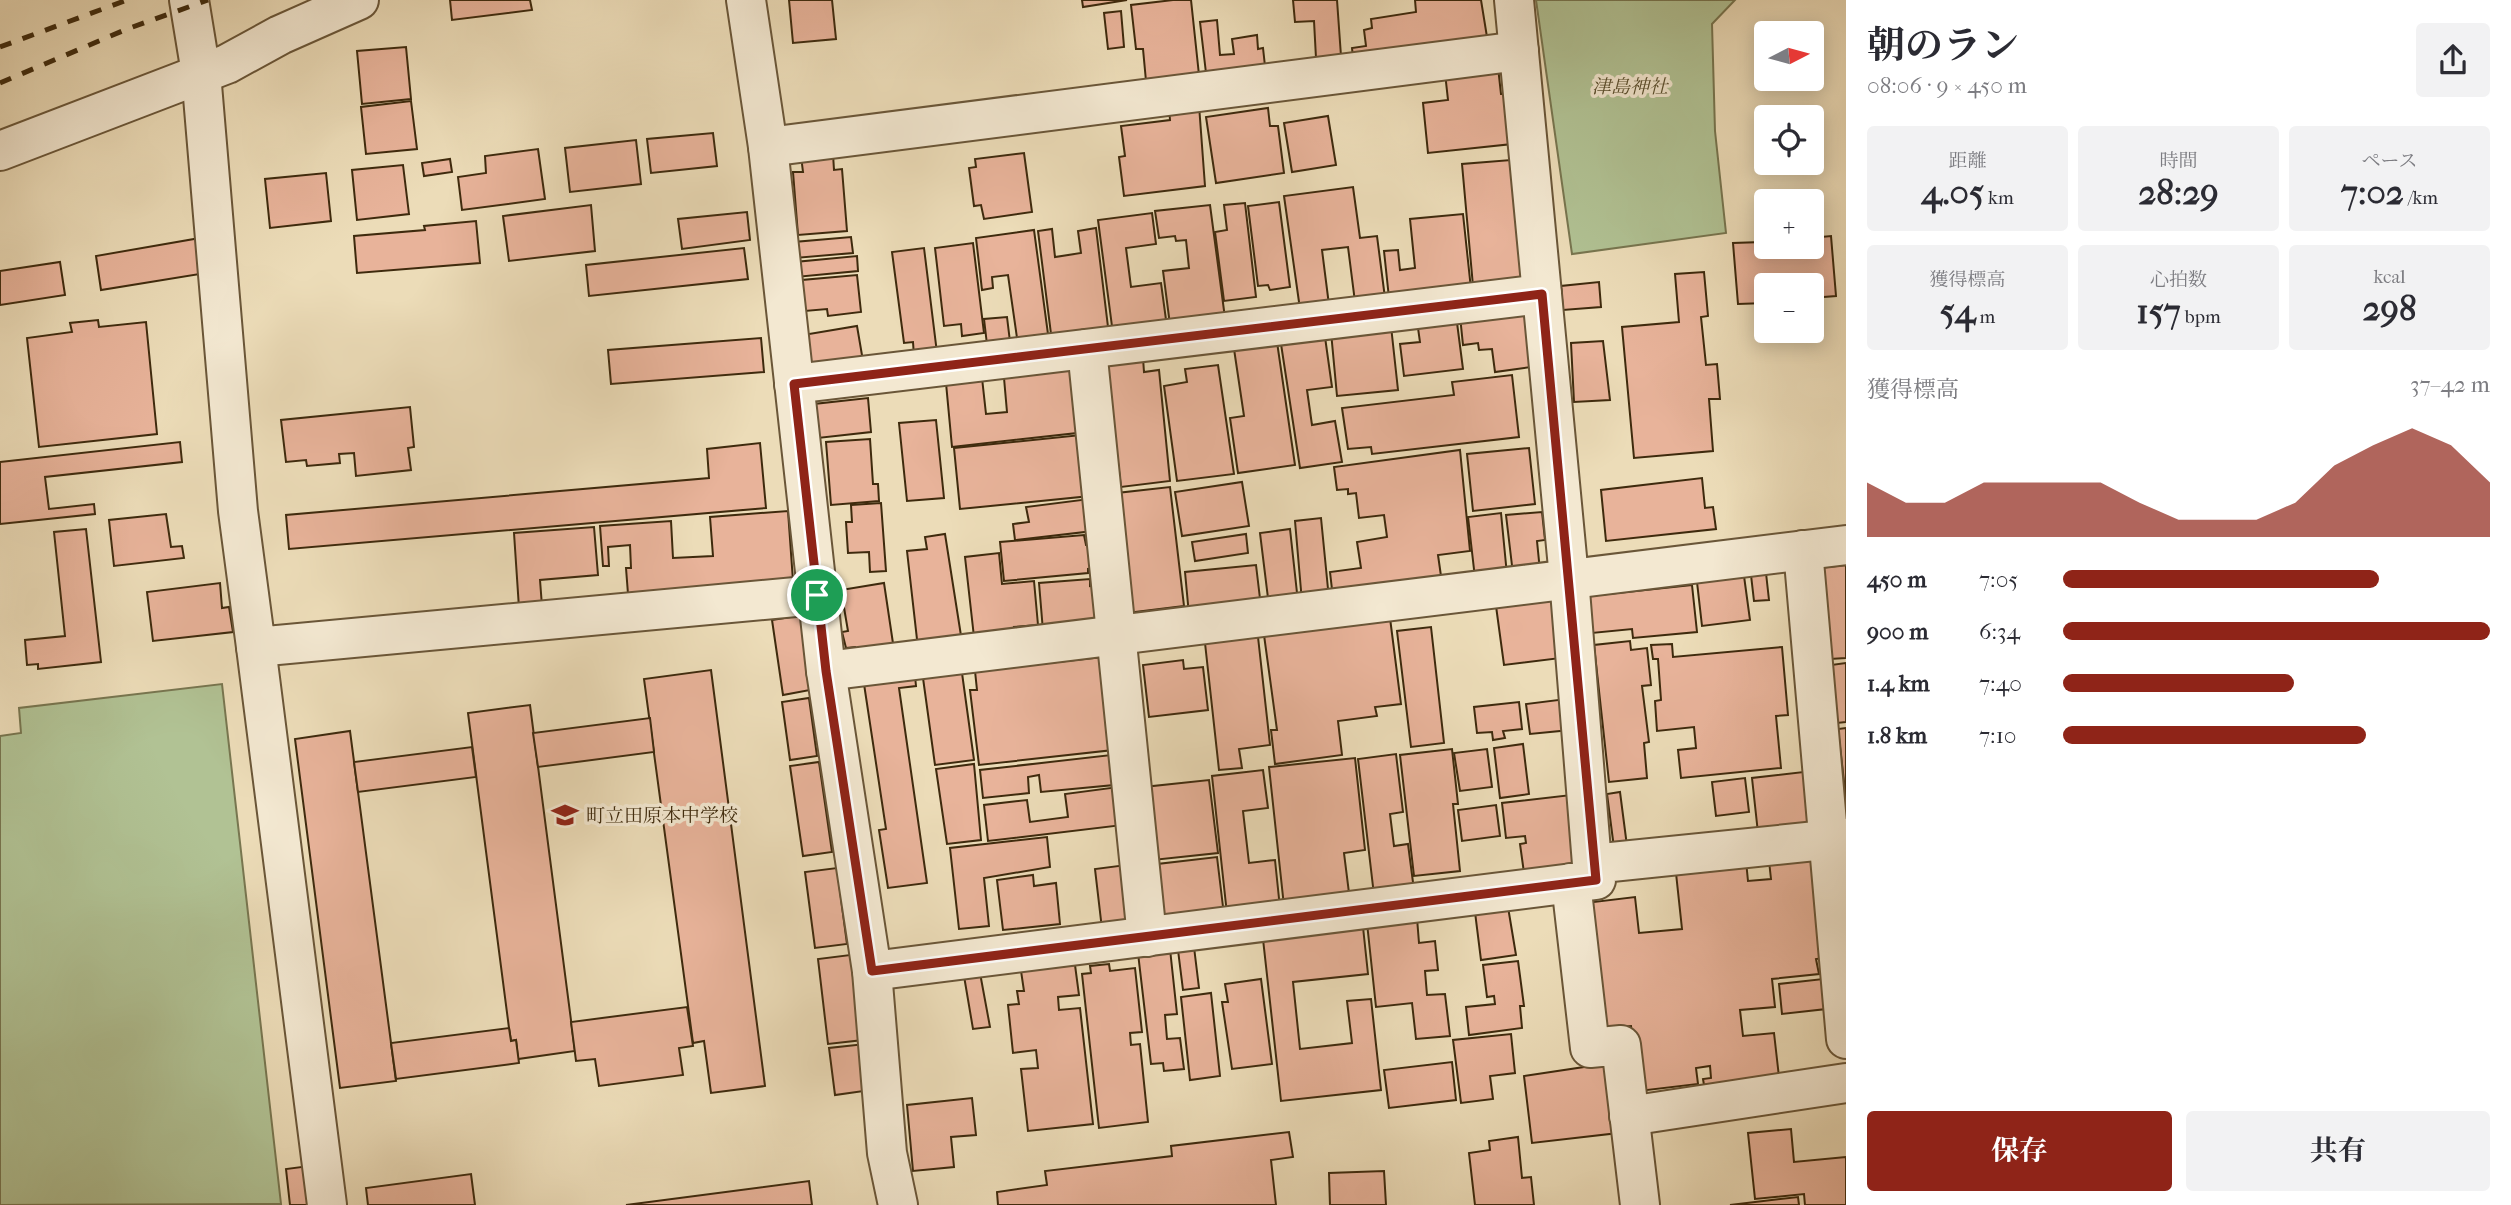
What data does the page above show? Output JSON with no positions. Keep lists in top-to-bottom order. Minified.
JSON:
{"parks":["津島神社"],"places":{"school or university":["町立田原本中学校"]},"north":"right","page":{"heading":["朝のラン","08:06 · 9 × 450 m"],"map_buttons":["+","−"],"stats":[["距離","4.05 km"],["時間","28:29"],["ペース","7:02 /km"],["獲得標高","54 m"],["心拍数","157 bpm"],["kcal","298"]],"chart":["獲得標高","37–42 m"],"list":[{"name":"450 m","note":"7:05"},{"name":"900 m","note":"6:34"},{"name":"1.4 km","note":"7:40"},{"name":"1.8 km","note":"7:10"}],"buttons":["保存","共有"]}}
